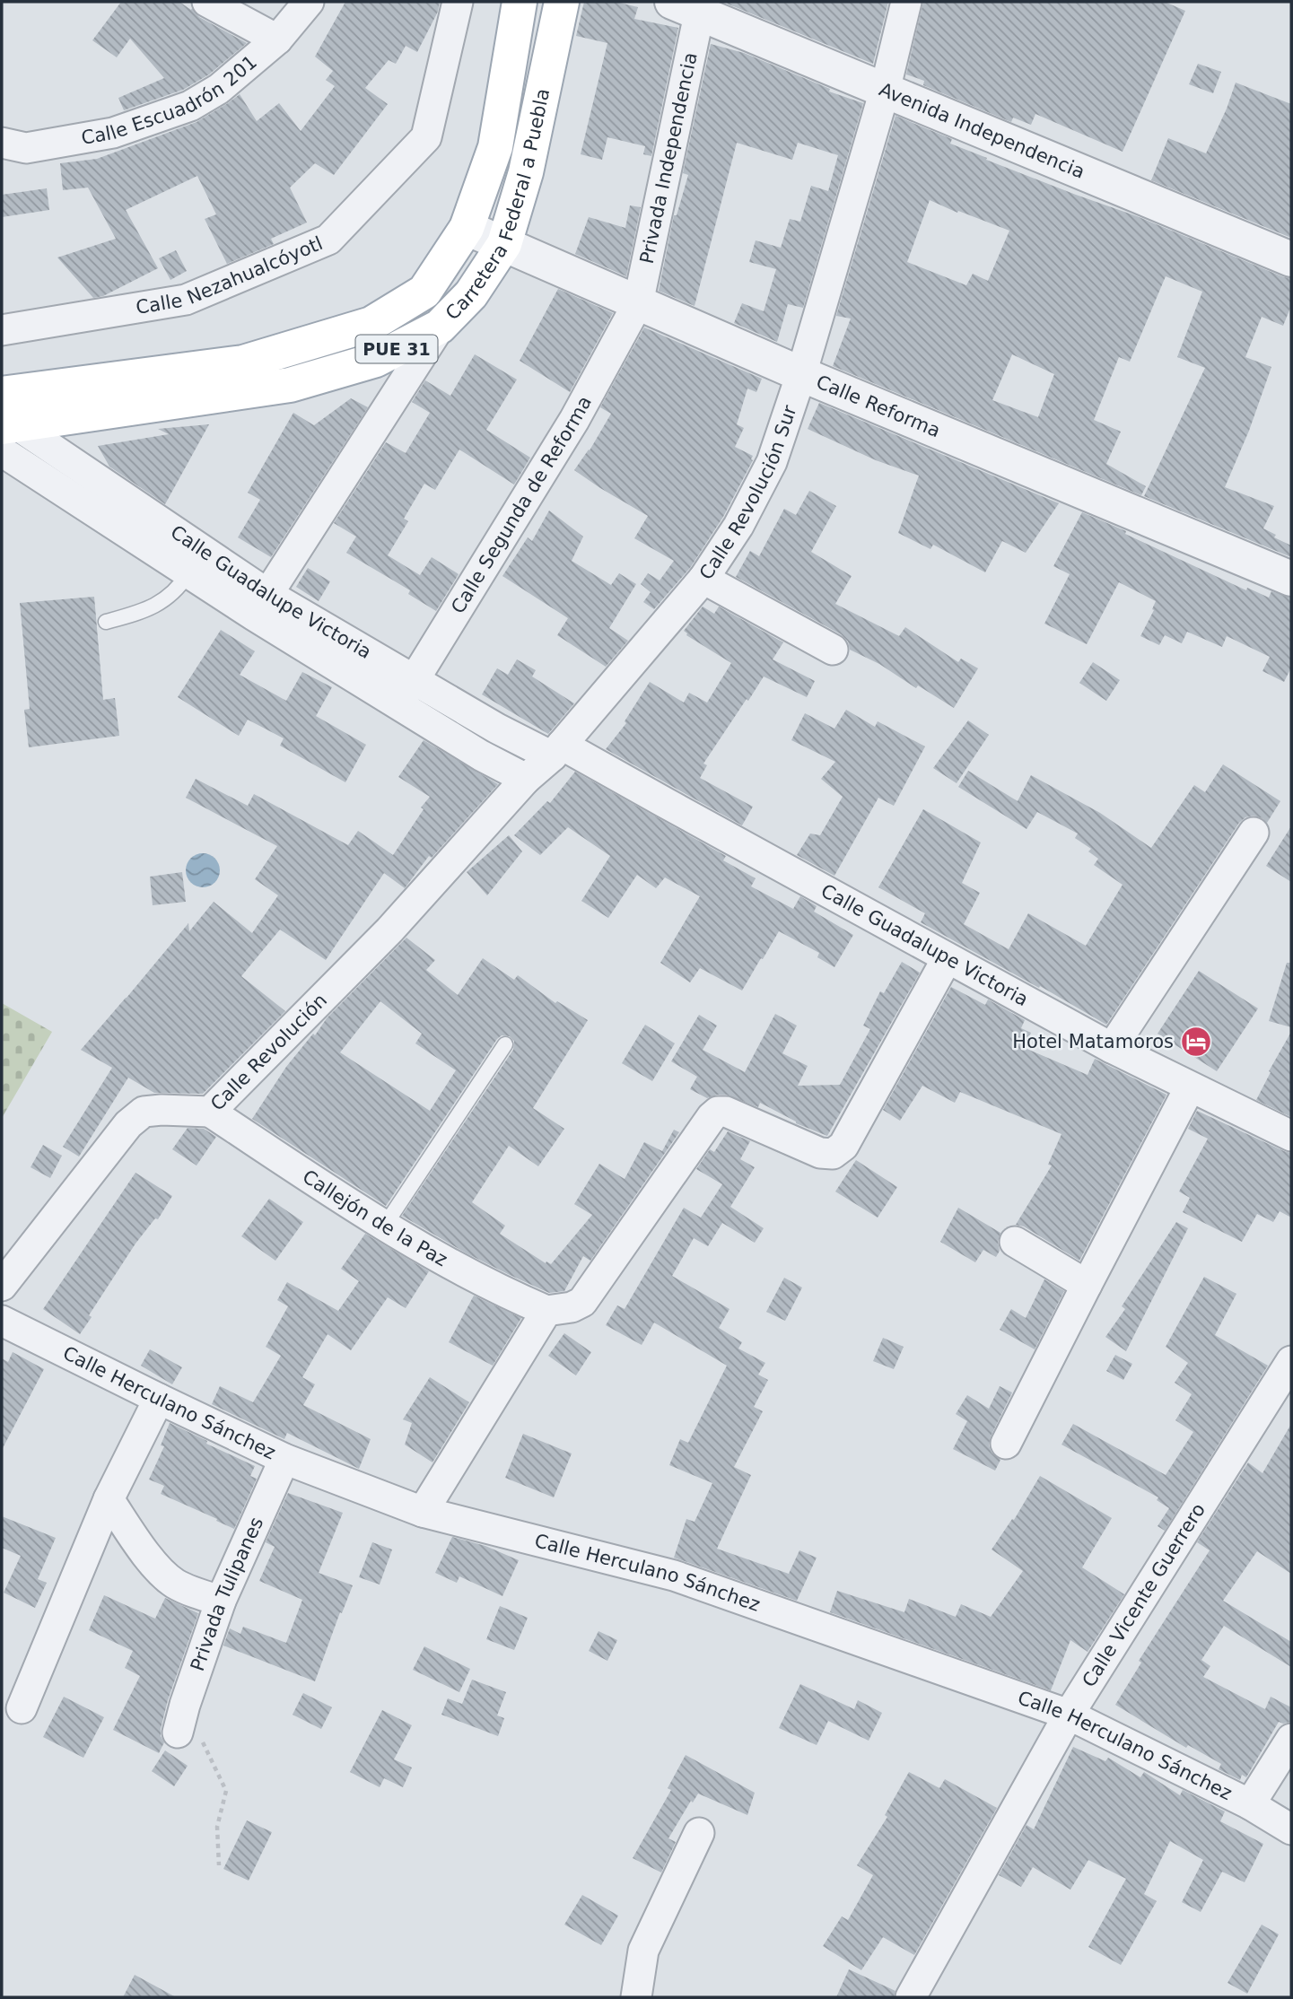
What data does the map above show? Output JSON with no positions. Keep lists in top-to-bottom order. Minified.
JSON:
{"streets":{"main road":["Carretera Federal a Puebla","PUE 31"],"street":["Calle Escuadrón 201","Avenida Independencia","Privada Independencia","Calle Nezahualcóyotl","Calle Reforma","Calle Revolución Sur","Calle Segunda de Reforma","Calle Guadalupe Victoria","Calle Revolución","Callejón de la Paz","Calle Herculano Sánchez","Privada Tulipanes","Calle Vicente Guerrero"]},"crossings":[["Avenida Independencia","Privada Independencia"],["Avenida Independencia","Calle Revolución Sur"],["Privada Independencia","Calle Reforma"],["Privada Independencia","Calle Segunda de Reforma"],["Carretera Federal a Puebla","Calle Reforma"],["Carretera Federal a Puebla","Calle Guadalupe Victoria"],["Calle Reforma","Calle Revolución Sur"],["Calle Reforma","Calle Segunda de Reforma"],["Calle Revolución Sur","Calle Guadalupe Victoria"],["Calle Revolución Sur","Calle Revolución"],["Calle Segunda de Reforma","Calle Guadalupe Victoria"],["Calle Guadalupe Victoria","Calle Revolución"],["Calle Revolución","Callejón de la Paz"],["Calle Herculano Sánchez","Privada Tulipanes"],["Calle Herculano Sánchez","Calle Vicente Guerrero"]],"places":{"hotel":["Hotel Matamoros"]}}
